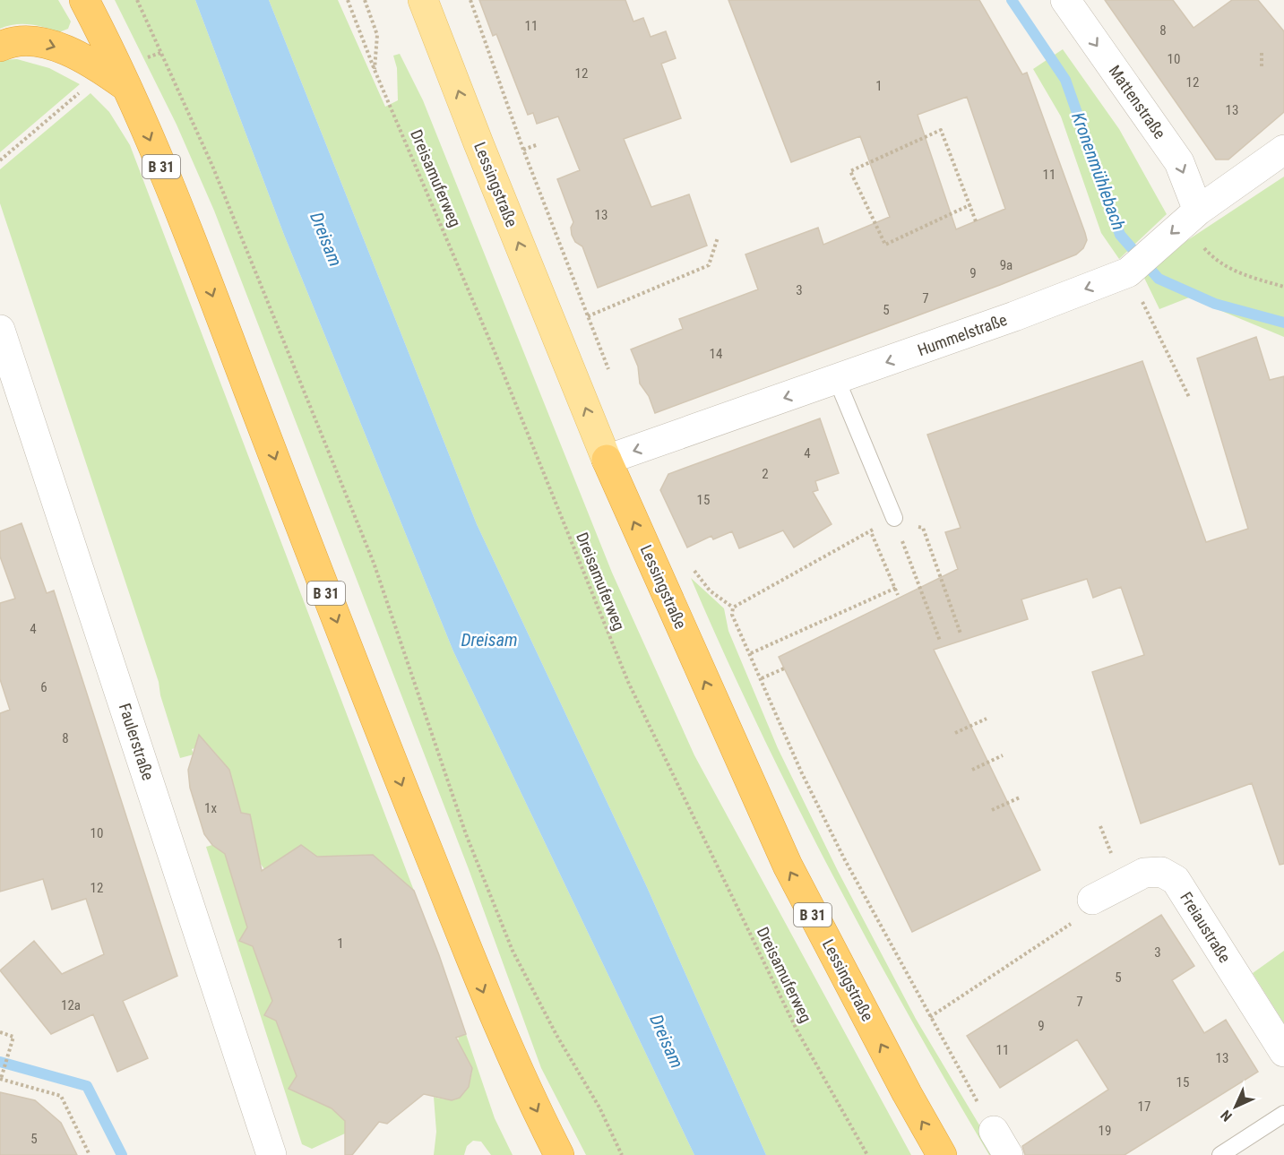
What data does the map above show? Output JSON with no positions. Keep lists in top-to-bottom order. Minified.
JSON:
{"streets":{"highway":["B 31","Lessingstraße"],"street":["Mattenstraße","Hummelstraße","Faulerstraße","Freiaustraße"],"path":["Dreisamuferweg"]},"crossings":[["Mattenstraße","Hummelstraße"],["Lessingstraße","Hummelstraße"]],"one_way":["Mattenstraße","Lessingstraße","Hummelstraße"],"water":["Kronenmühlebach","Dreisam"],"house_numbers":["11","8","10","12","12","1","13","11","13","9a","9","3","7","5","14","4","2","15","4","6","8","1x","10","12","1","3","5","7","12a","9","11","13","15","17","19","5"],"north":"bottom left"}
